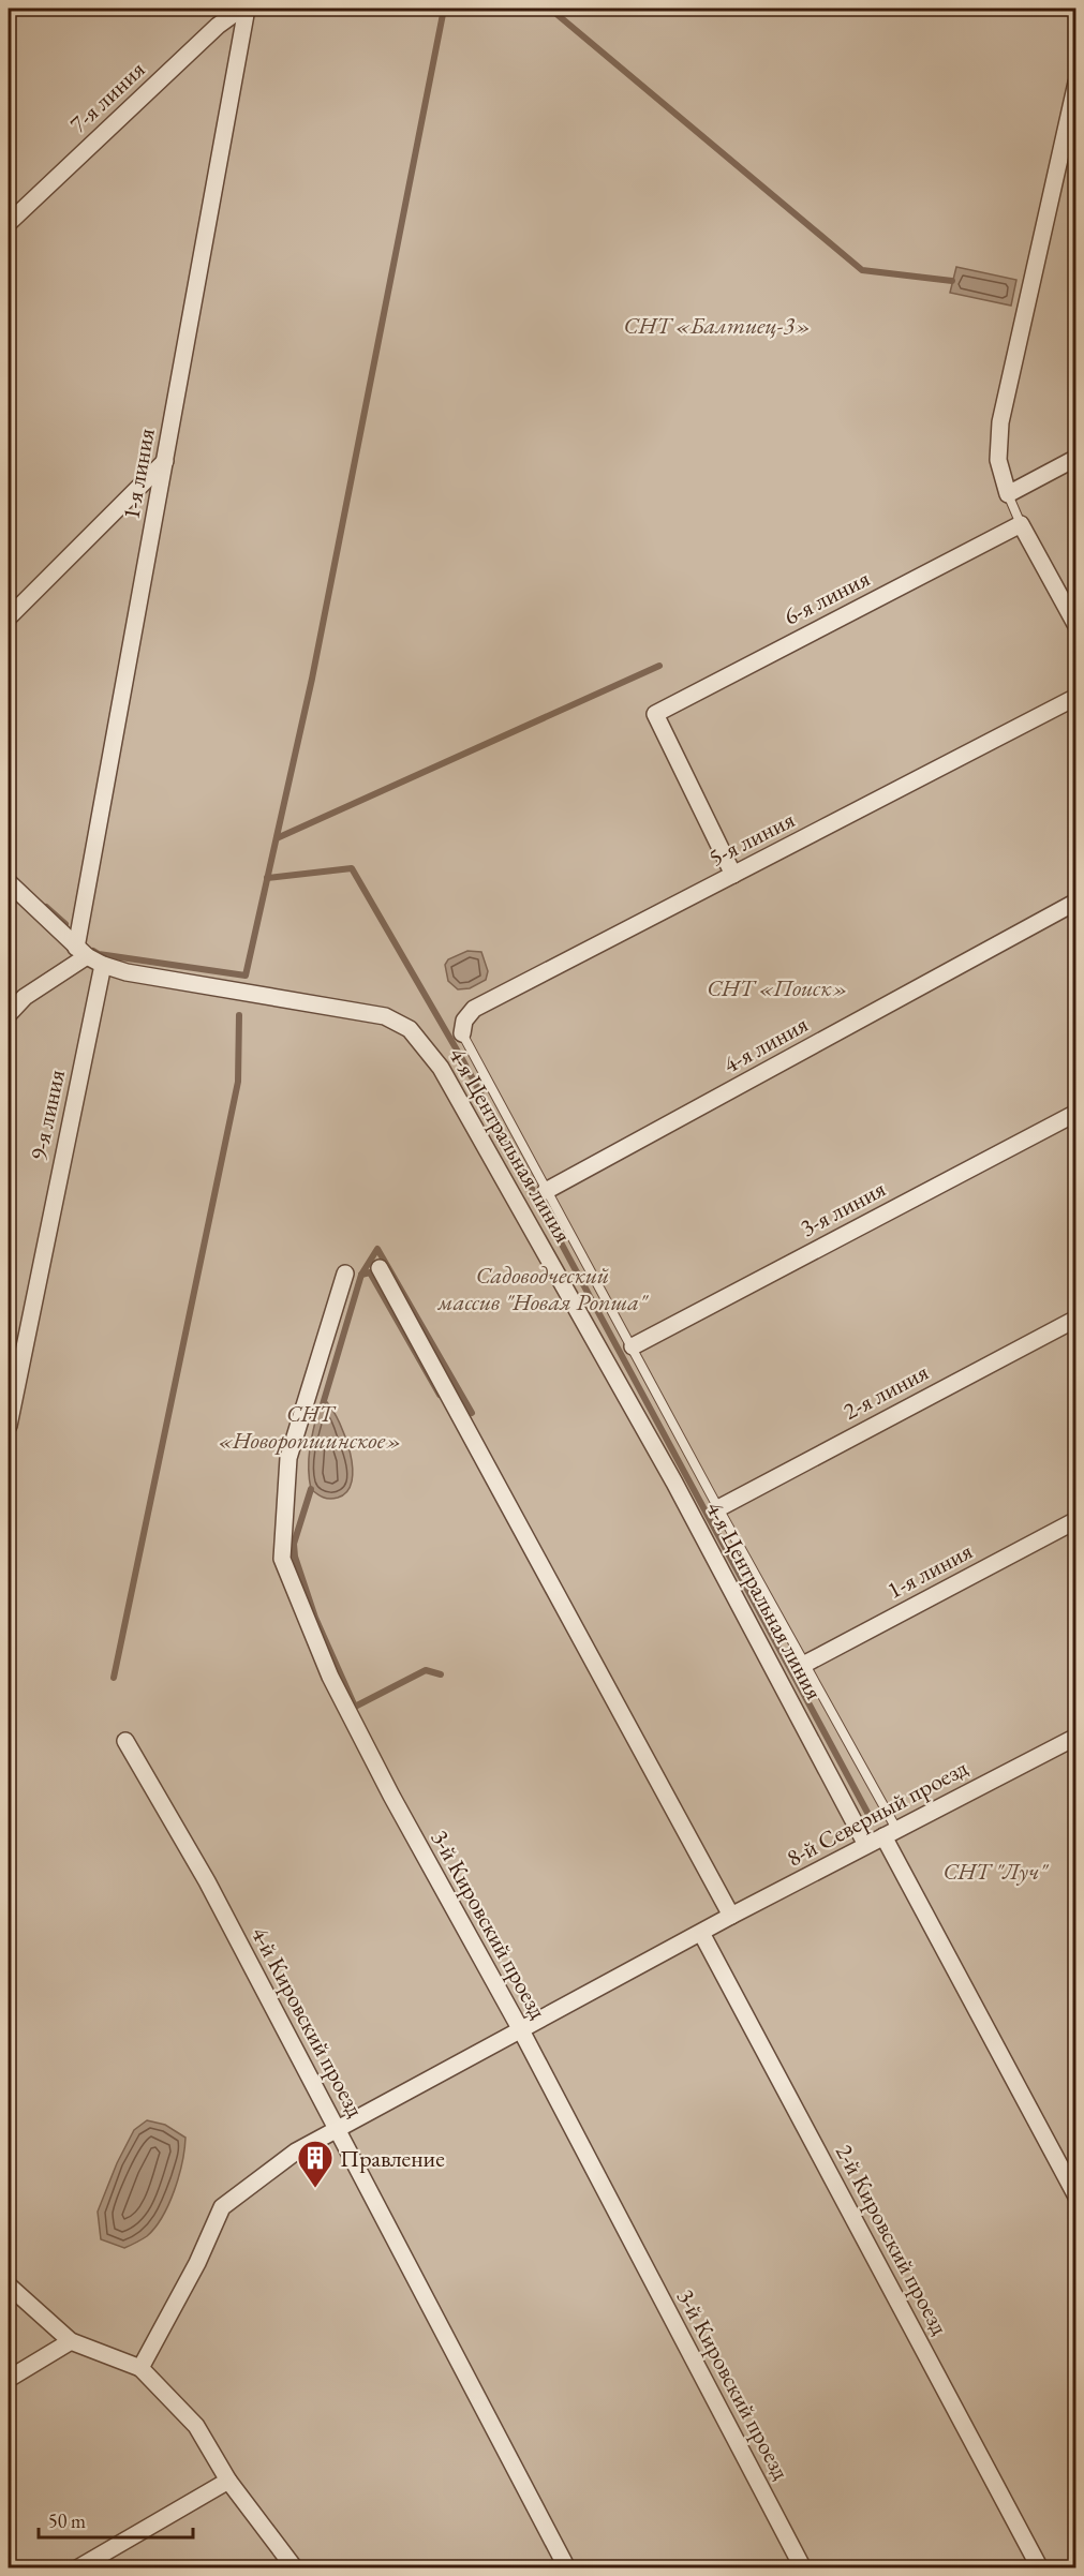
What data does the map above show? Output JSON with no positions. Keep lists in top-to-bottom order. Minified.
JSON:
{"streets":{"street":["7-я линия","1-я линия","6-я линия","5-я линия","4-я линия","9-я линия","4-я Центральная линия","3-я линия","2-я линия","8-й Северный проезд","3-й Кировский проезд","4-й Кировский проезд","2-й Кировский проезд"]},"crossings":[["1-я линия","4-я Центральная линия"],["6-я линия","5-я линия"],["9-я линия","4-я Центральная линия"],["4-я Центральная линия","8-й Северный проезд"],["8-й Северный проезд","3-й Кировский проезд"],["8-й Северный проезд","4-й Кировский проезд"],["8-й Северный проезд","2-й Кировский проезд"]],"parks":["СНТ «Балтиец-3»","СНТ «Поиск»","Садоводческий массив \"Новая Ропша\"","СНТ «Новоропшинское»","СНТ \"Луч\""],"places":{"building":["Правление"]},"scale_bar":"50 m"}
